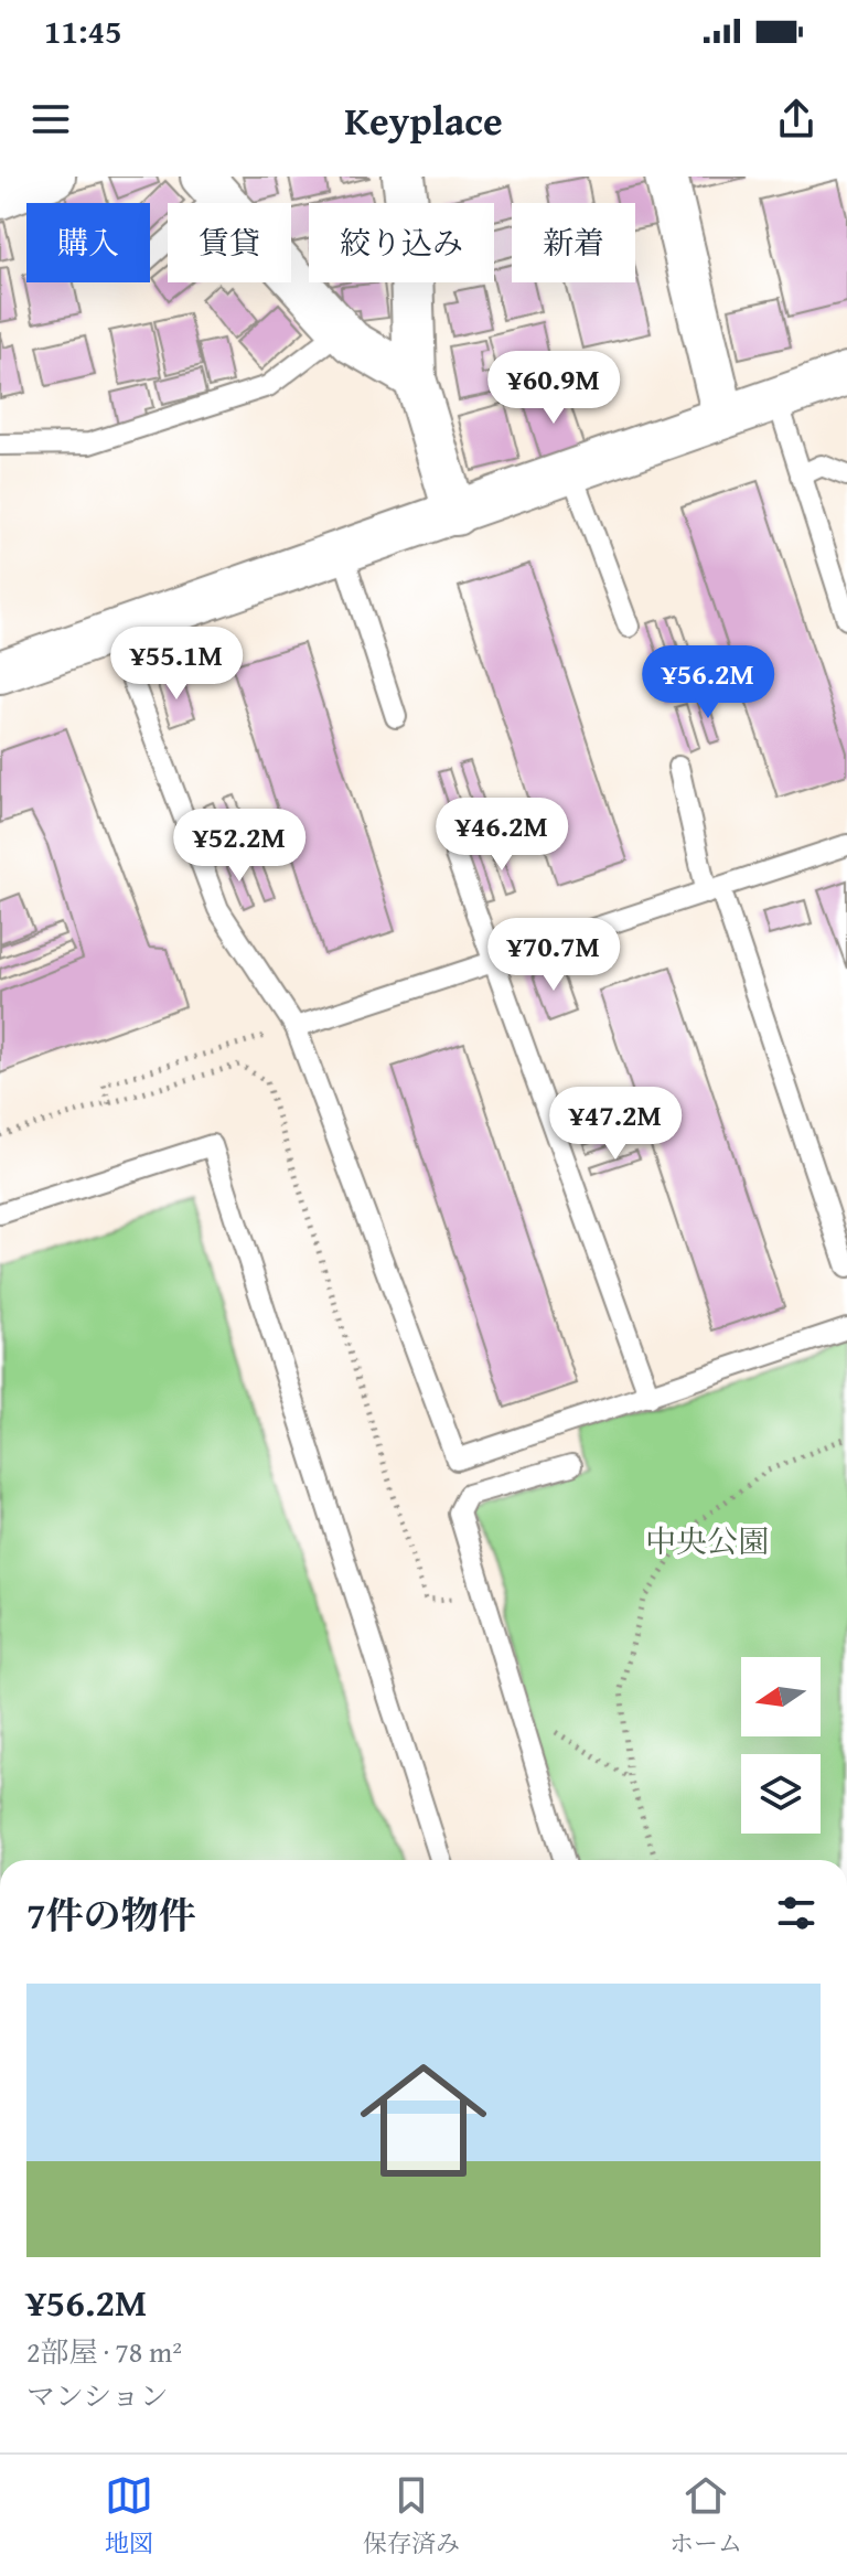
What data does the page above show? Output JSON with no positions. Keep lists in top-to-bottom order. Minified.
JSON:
{"parks":["中央公園"],"north":"left","page":{"status":"11:45","header":"Keyplace","chip":["購入","賃貸","絞り込み","新着"],"price":["¥60.9M","¥55.1M","¥56.2M","¥46.2M","¥52.2M","¥70.7M","¥47.2M"],"heading":"7件の物件","list":[{"name":"¥56.2M","note":"2部屋 · 78 m² · マンション"}],"tabs":["地図","保存済み","ホーム"]}}
